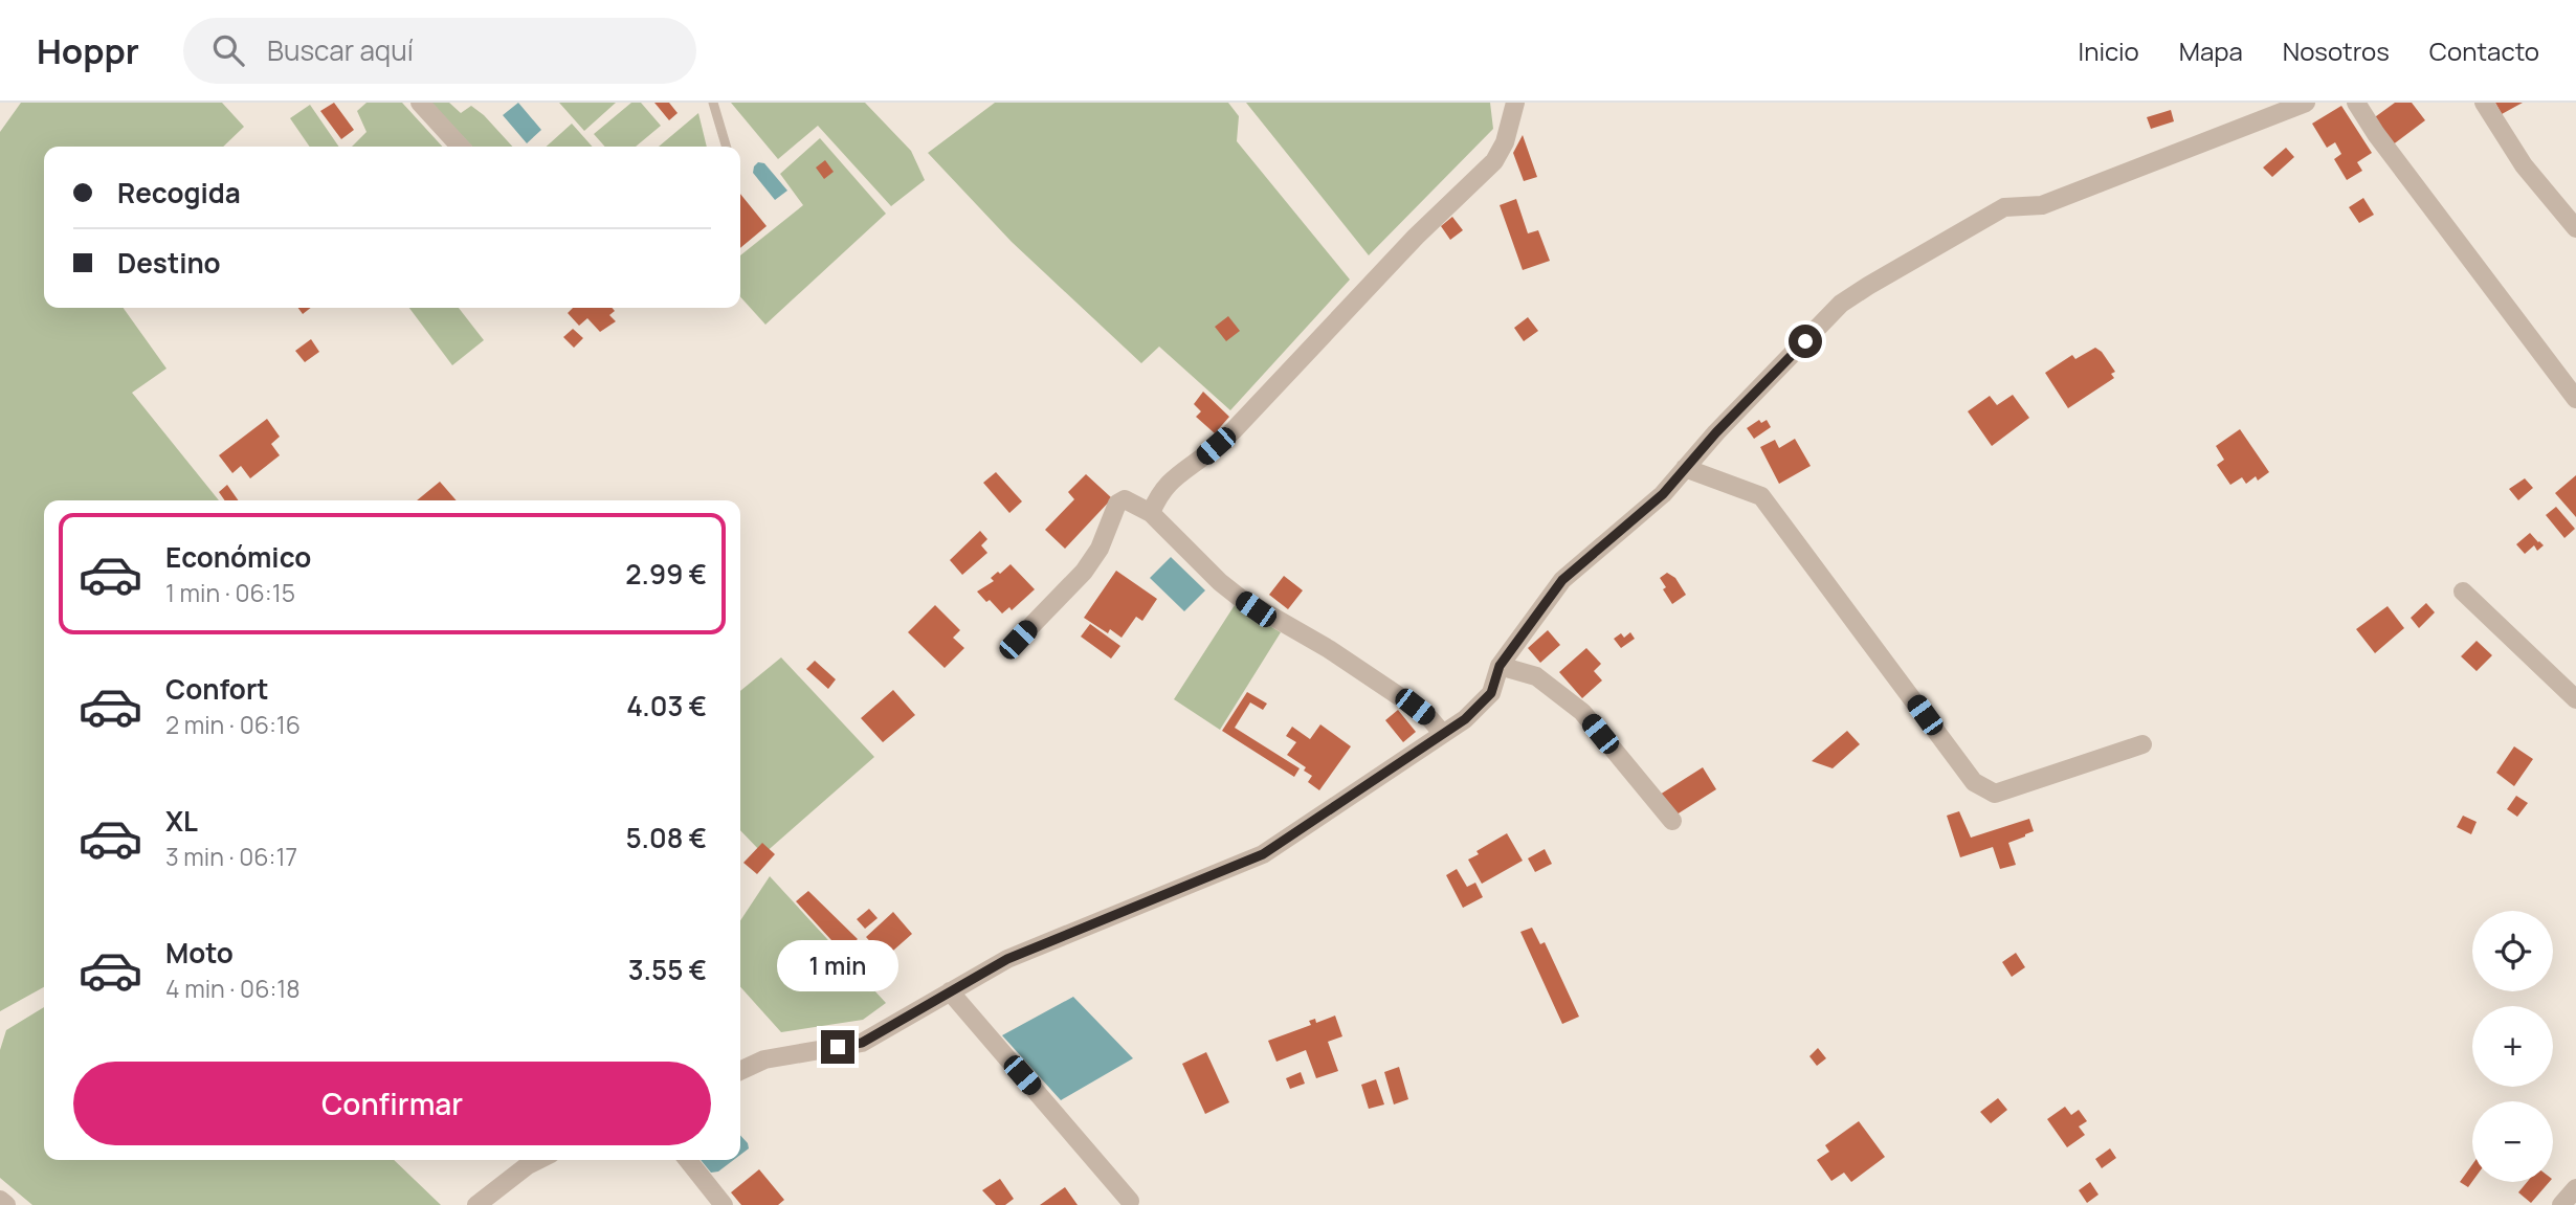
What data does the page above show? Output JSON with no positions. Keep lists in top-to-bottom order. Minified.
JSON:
{"page":{"header":"Hoppr","search":"Buscar aquí","nav":["Inicio","Mapa","Nosotros","Contacto"],"banner":["Recogida","Destino"],"list":[{"name":"Económico","note":"1 min · 06:15","value":"2.99 €"},{"name":"Confort","note":"2 min · 06:16","value":"4.03 €"},{"name":"XL","note":"3 min · 06:17","value":"5.08 €"},{"name":"Moto","note":"4 min · 06:18","value":"3.55 €"}],"map_buttons":["+","−"],"bubble":"1 min","buttons":"Confirmar"}}
